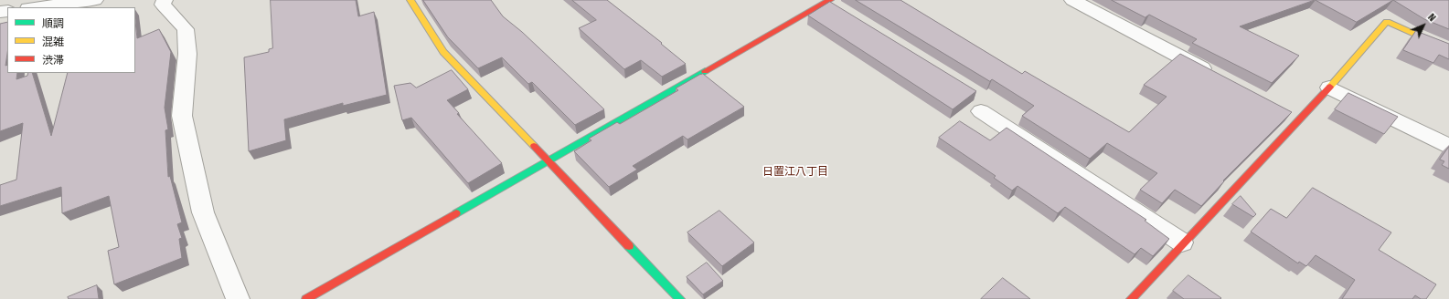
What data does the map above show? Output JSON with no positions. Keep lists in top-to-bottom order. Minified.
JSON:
{"districts":["日置江八丁目"],"legend":["順調","混雑","渋滞"],"north":"top right"}
